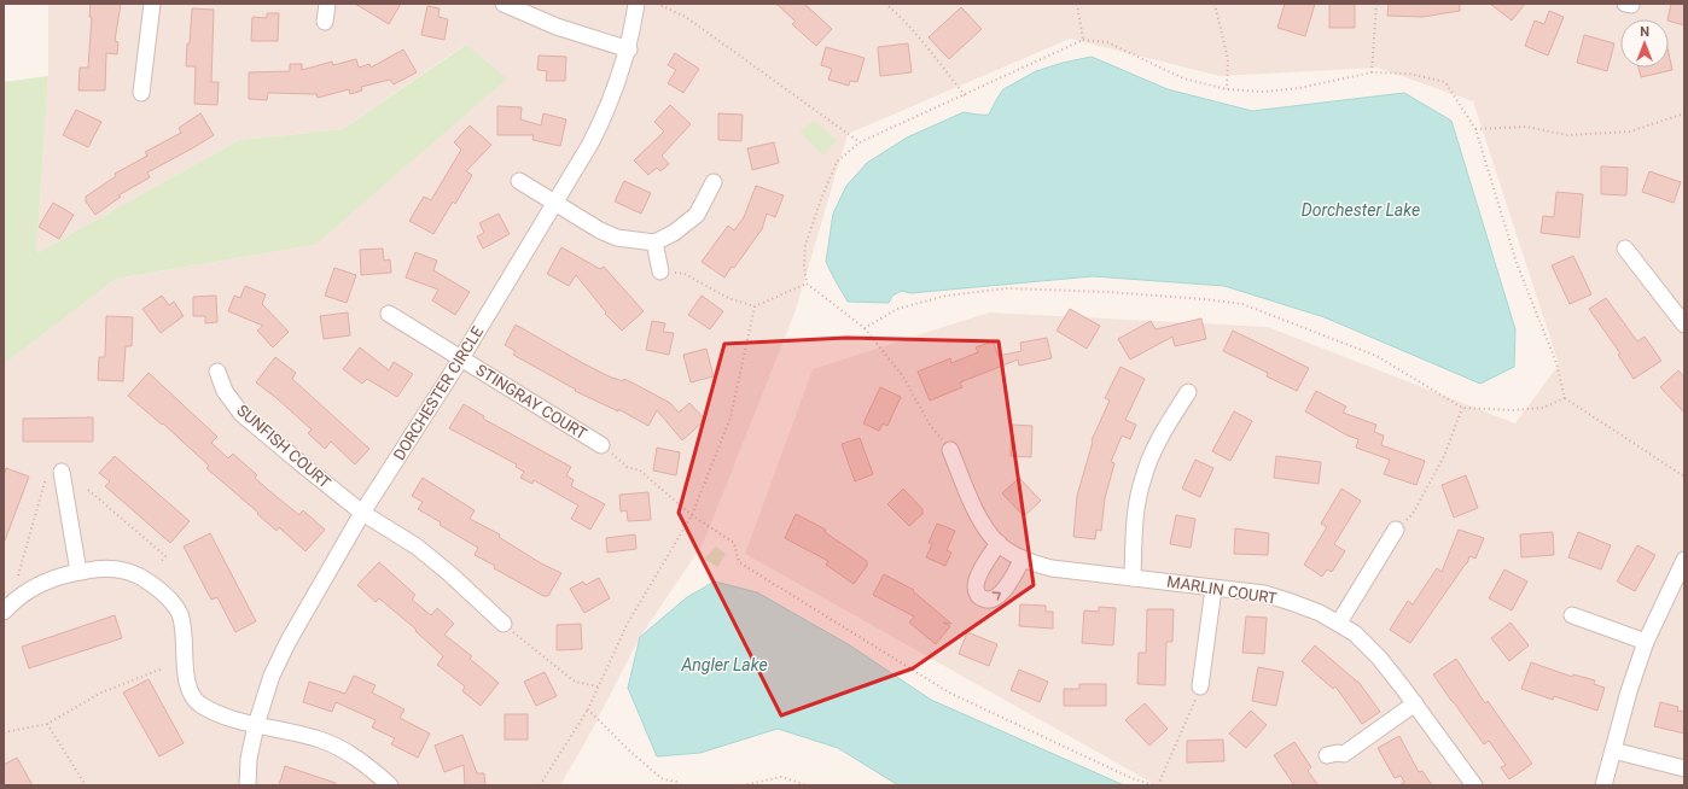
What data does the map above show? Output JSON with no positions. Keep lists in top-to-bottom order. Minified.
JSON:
{"streets":{"street":["DORCHESTER CIRCLE","STINGRAY COURT","SUNFISH COURT","MARLIN COURT"]},"crossings":[["DORCHESTER CIRCLE","STINGRAY COURT"],["DORCHESTER CIRCLE","SUNFISH COURT"]],"water":["Dorchester Lake","Angler Lake"],"north":"top"}
